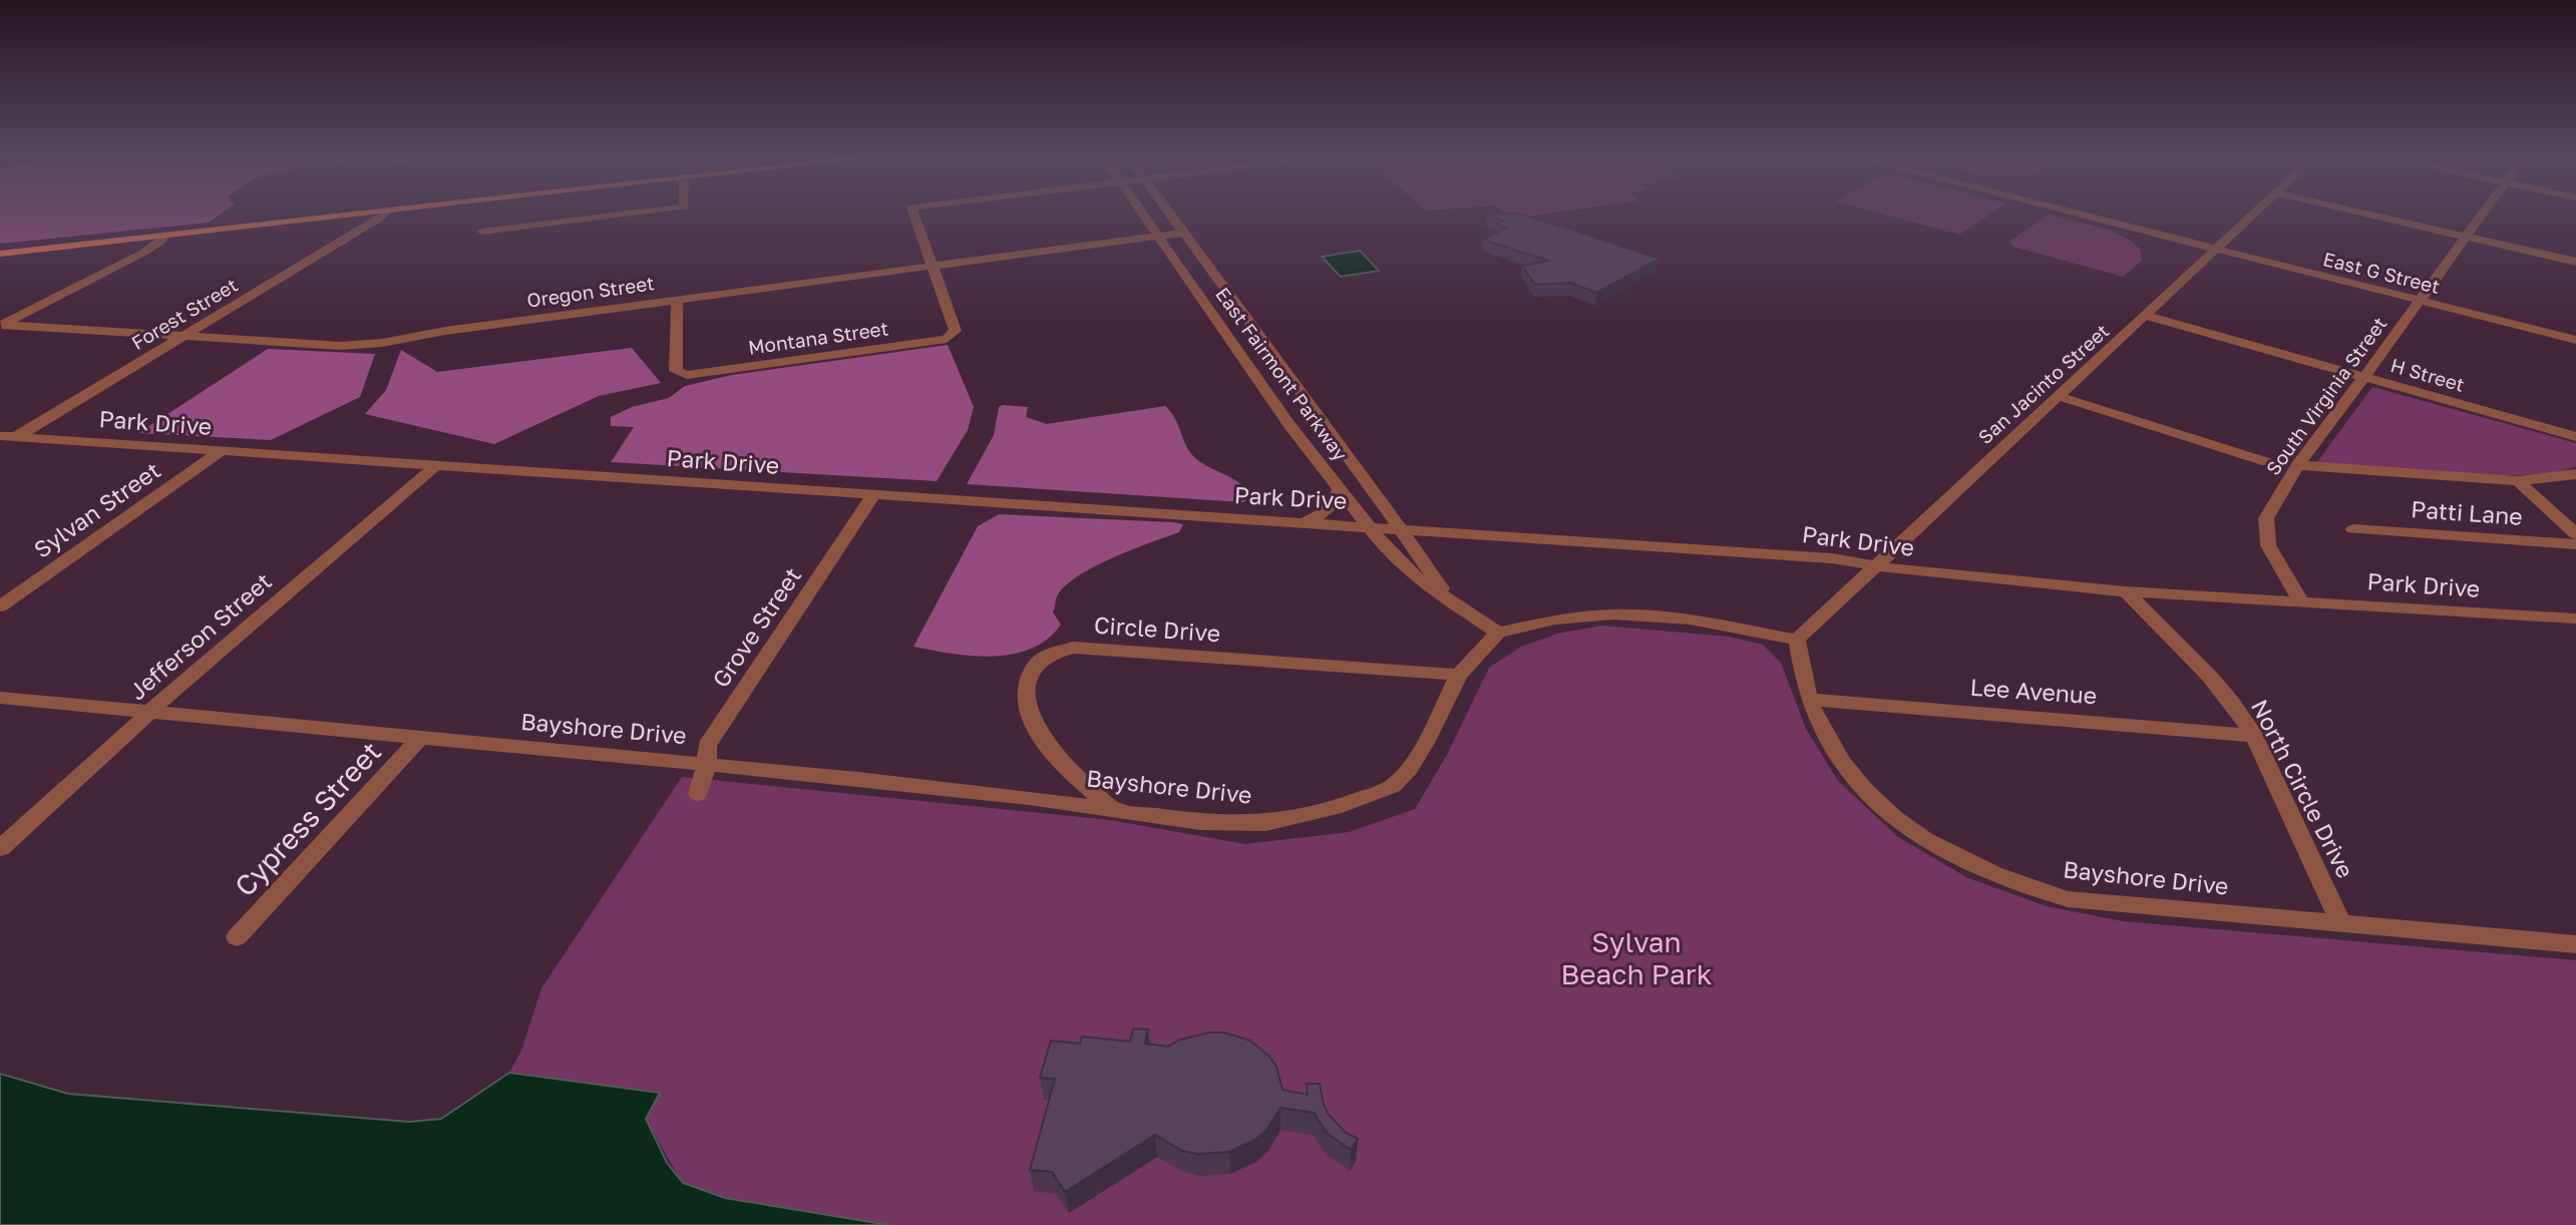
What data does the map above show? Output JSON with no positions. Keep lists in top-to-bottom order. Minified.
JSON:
{"streets":{"street":["East G Street","Oregon Street","Forest Street","Montana Street","East Fairmont Parkway","H Street","San Jacinto Street","South Virginia Street","Park Drive","Sylvan Street","Patti Lane","Grove Street","Circle Drive","Jefferson Street","Lee Avenue","Bayshore Drive","North Circle Drive","Cypress Street"]},"crossings":[["East G Street","San Jacinto Street"],["East G Street","South Virginia Street"],["Oregon Street","Forest Street"],["Oregon Street","Montana Street"],["Oregon Street","East Fairmont Parkway"],["Forest Street","Park Drive"],["East Fairmont Parkway","Park Drive"],["East Fairmont Parkway","Bayshore Drive"],["H Street","San Jacinto Street"],["H Street","South Virginia Street"],["San Jacinto Street","Park Drive"],["San Jacinto Street","Bayshore Drive"],["South Virginia Street","Park Drive"],["Park Drive","Sylvan Street"],["Park Drive","Grove Street"],["Park Drive","Jefferson Street"],["Park Drive","North Circle Drive"],["Grove Street","Bayshore Drive"],["Circle Drive","Bayshore Drive"],["Jefferson Street","Bayshore Drive"],["Lee Avenue","Bayshore Drive"],["Lee Avenue","North Circle Drive"],["Bayshore Drive","North Circle Drive"],["Bayshore Drive","Cypress Street"]],"parks":["Sylvan Beach Park"]}
